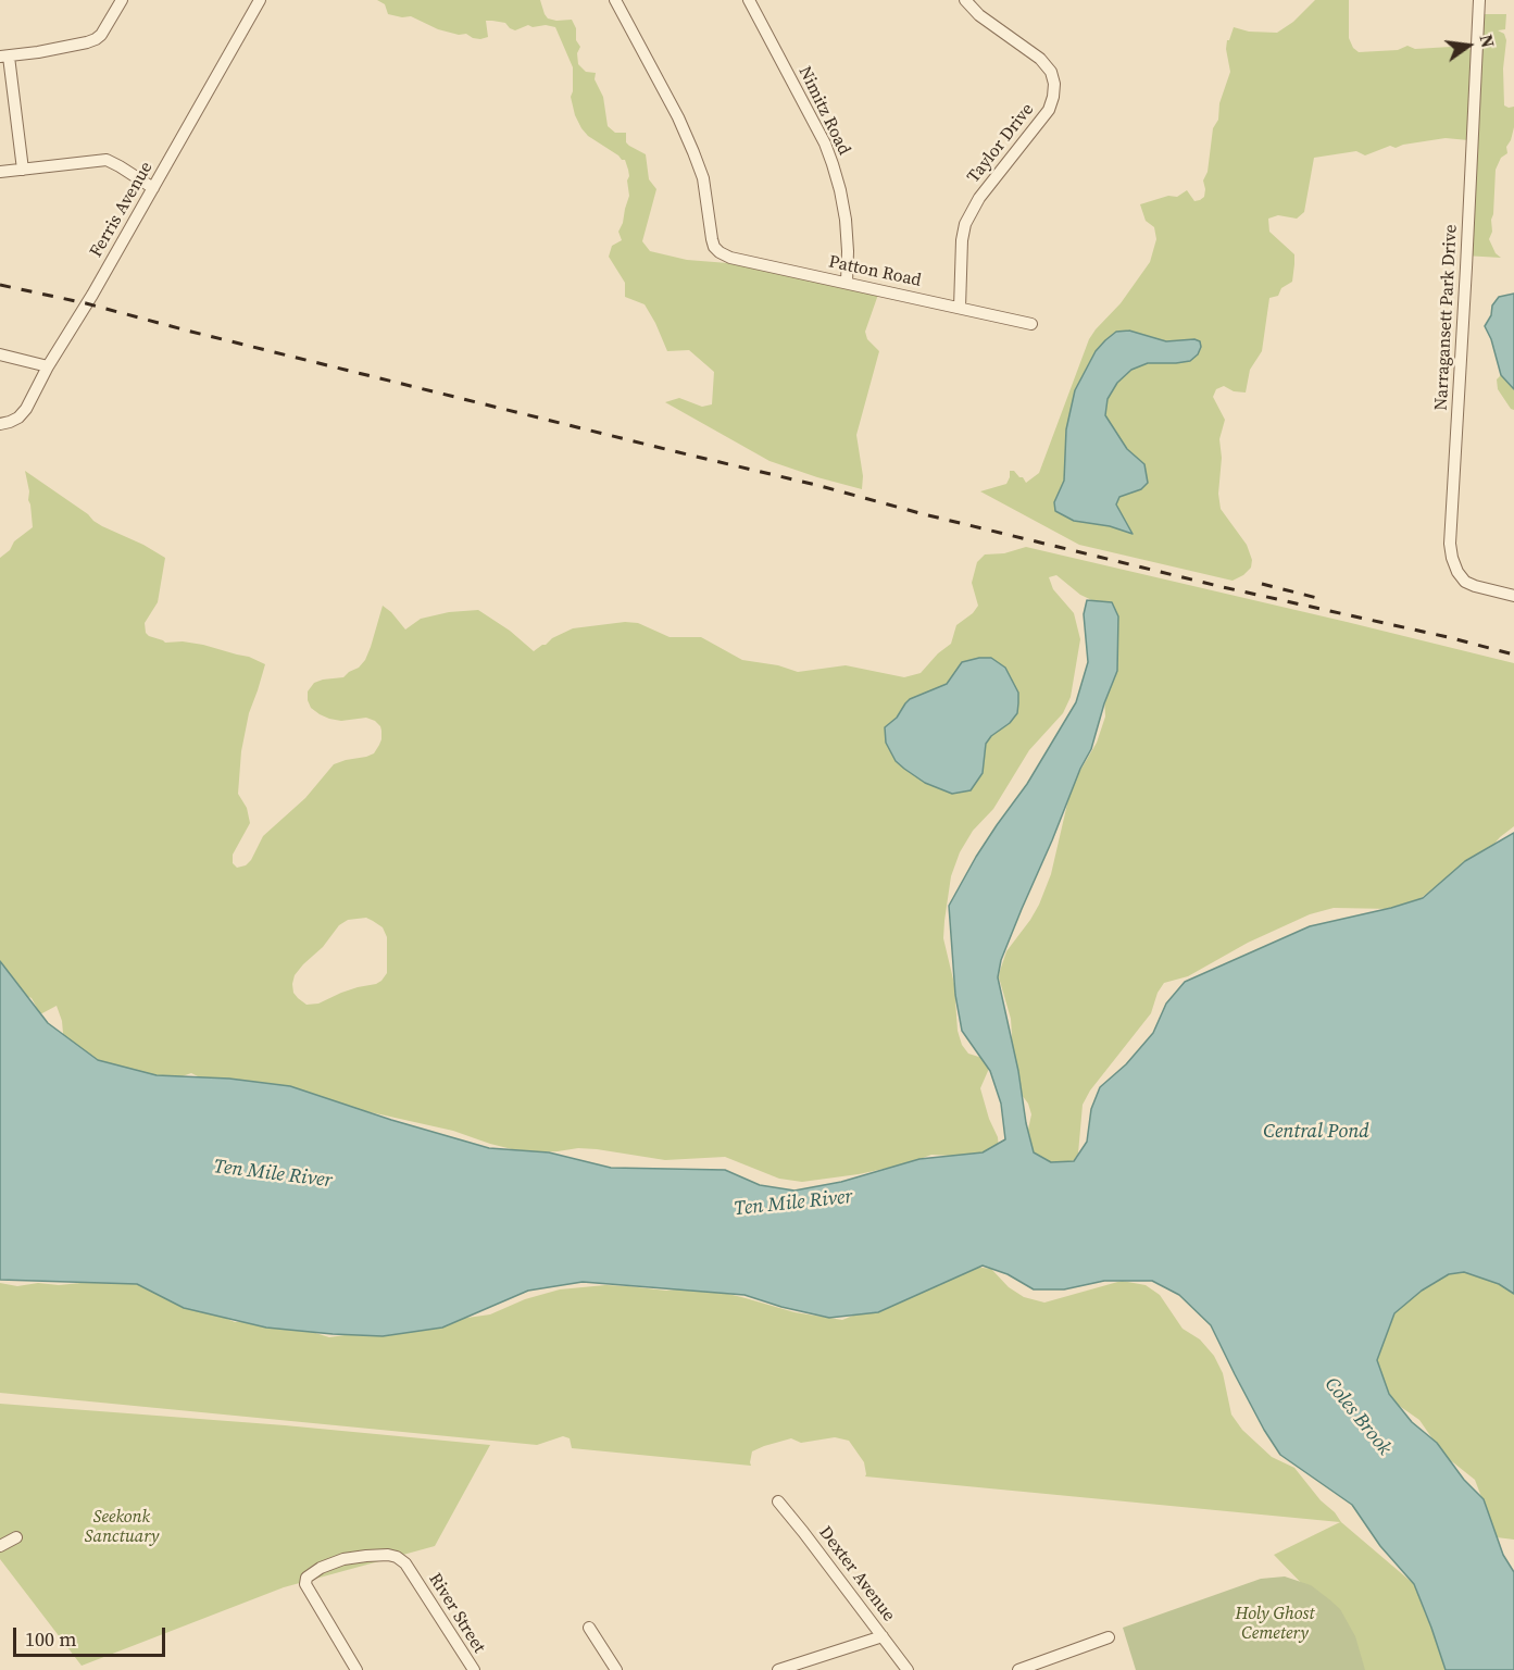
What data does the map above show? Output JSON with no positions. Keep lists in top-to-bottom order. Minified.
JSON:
{"streets":{"street":["Nimitz Road","Taylor Drive","Ferris Avenue","Patton Road","Narragansett Park Drive","Dexter Avenue","River Street"]},"crossings":[["Nimitz Road","Patton Road"],["Taylor Drive","Patton Road"]],"water":["Central Pond","Ten Mile River","Coles Brook"],"parks":["Seekonk Sanctuary","Holy Ghost Cemetery"],"scale_bar":"100 m","north":"right"}
